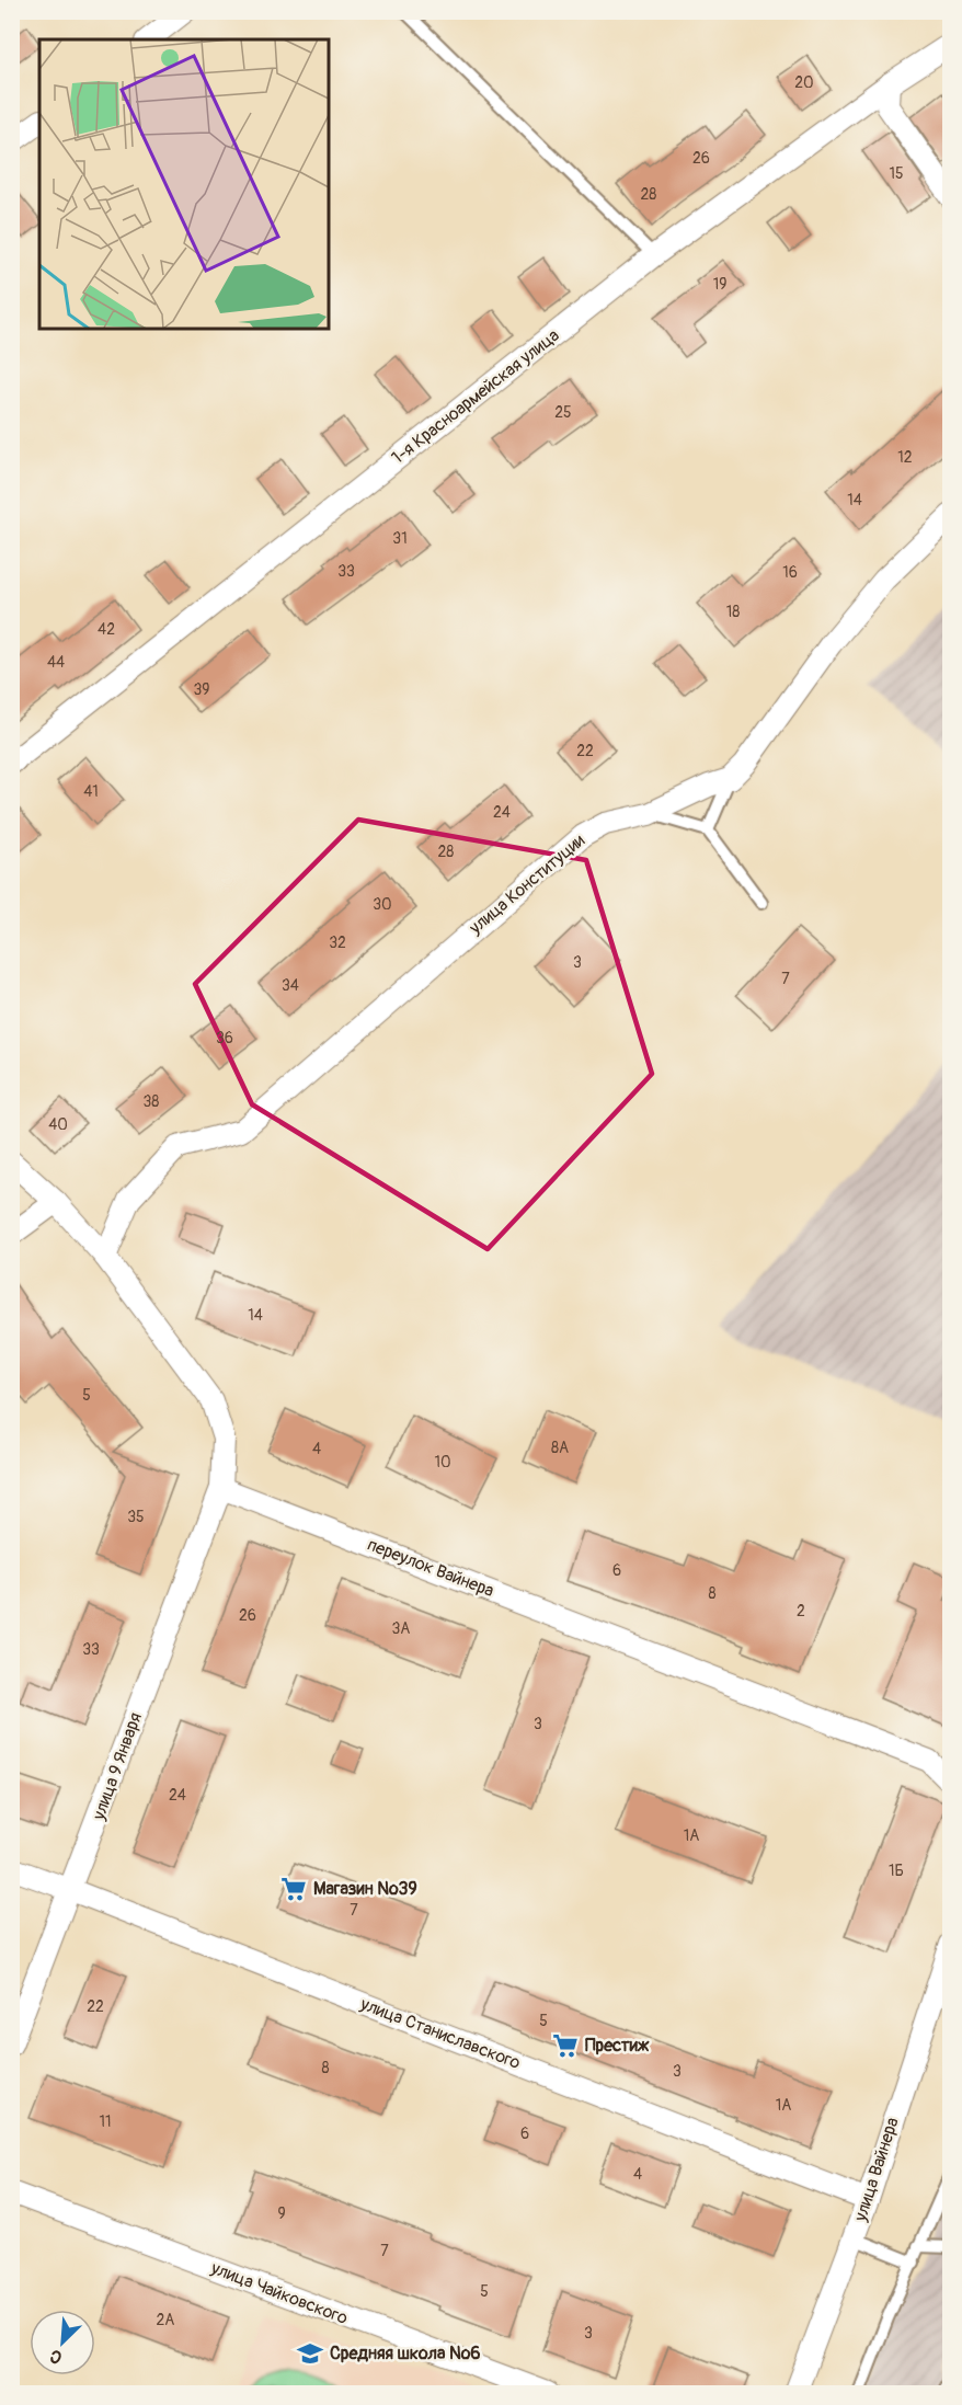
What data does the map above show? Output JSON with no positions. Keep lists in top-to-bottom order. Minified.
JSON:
{"streets":{"street":["1-я Красноармейская улица","улица Конституции","переулок Вайнера","улица 9 Января","улица Станиславского","улица Вайнера","улица Чайковского"]},"crossings":[["переулок Вайнера","улица 9 Января"],["улица 9 Января","улица Станиславского"],["улица Станиславского","улица Вайнера"]],"places":{"supermarket":["Магазин №39","Престиж"],"school or university":["Средняя школа №6"]},"house_numbers":["20","26","15","28","19","25","12","14","31","33","16","18","42","44","39","22","41","24","28","30","32","3","7","34","36","38","40","14","5","8А","4","10","35","6","8","2","26","3А","33","3","24","1А","1Б","7","22","5","8","3","1А","11","6","4","9","7","5","2А","3"],"north":"bottom left"}
